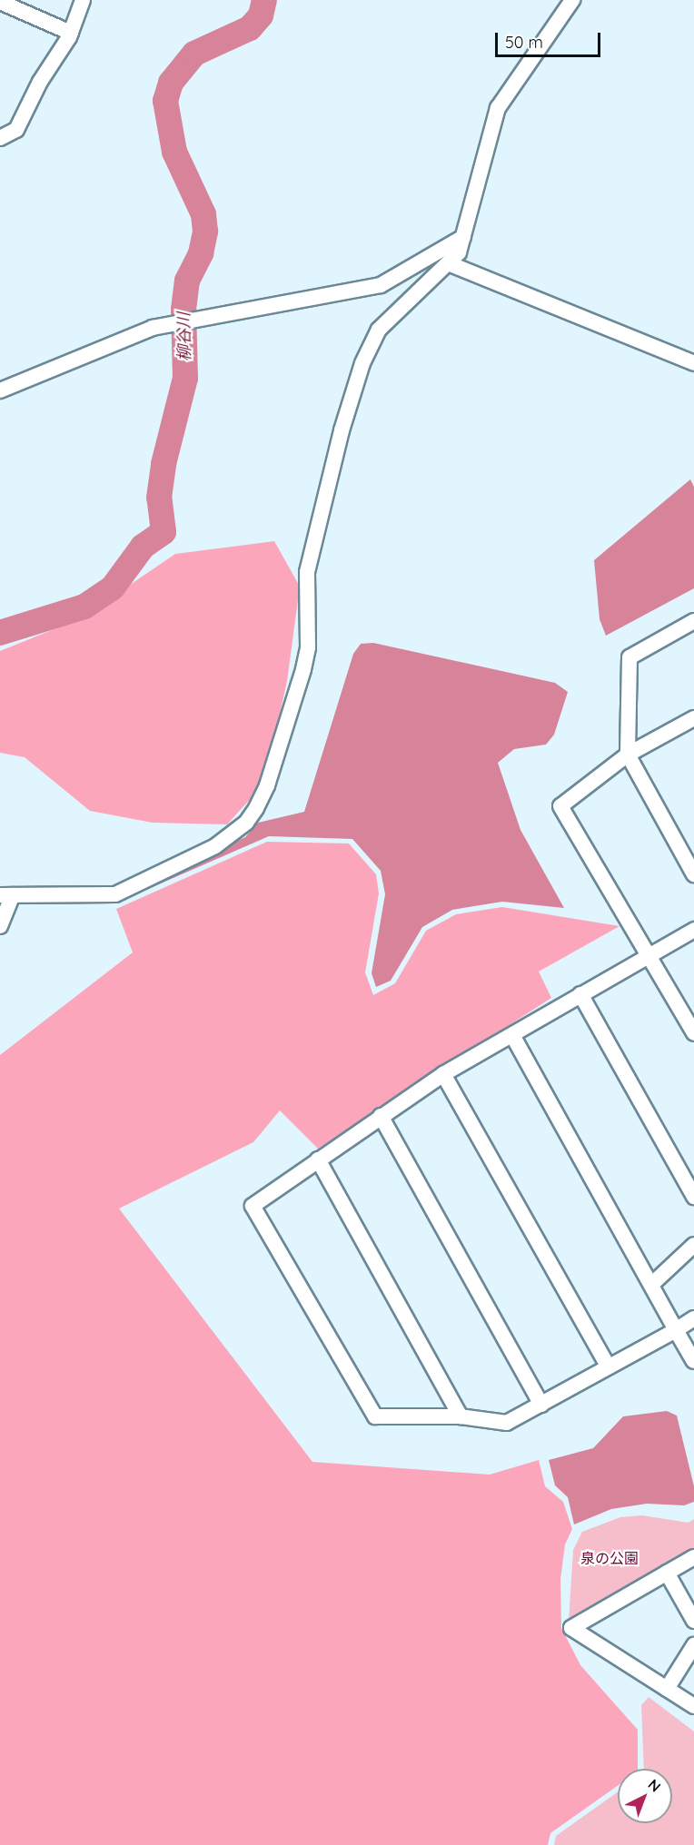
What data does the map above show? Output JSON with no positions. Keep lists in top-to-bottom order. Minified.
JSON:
{"water":["柳谷川"],"parks":["泉の公園"],"scale_bar":"50 m","north":"top right"}
